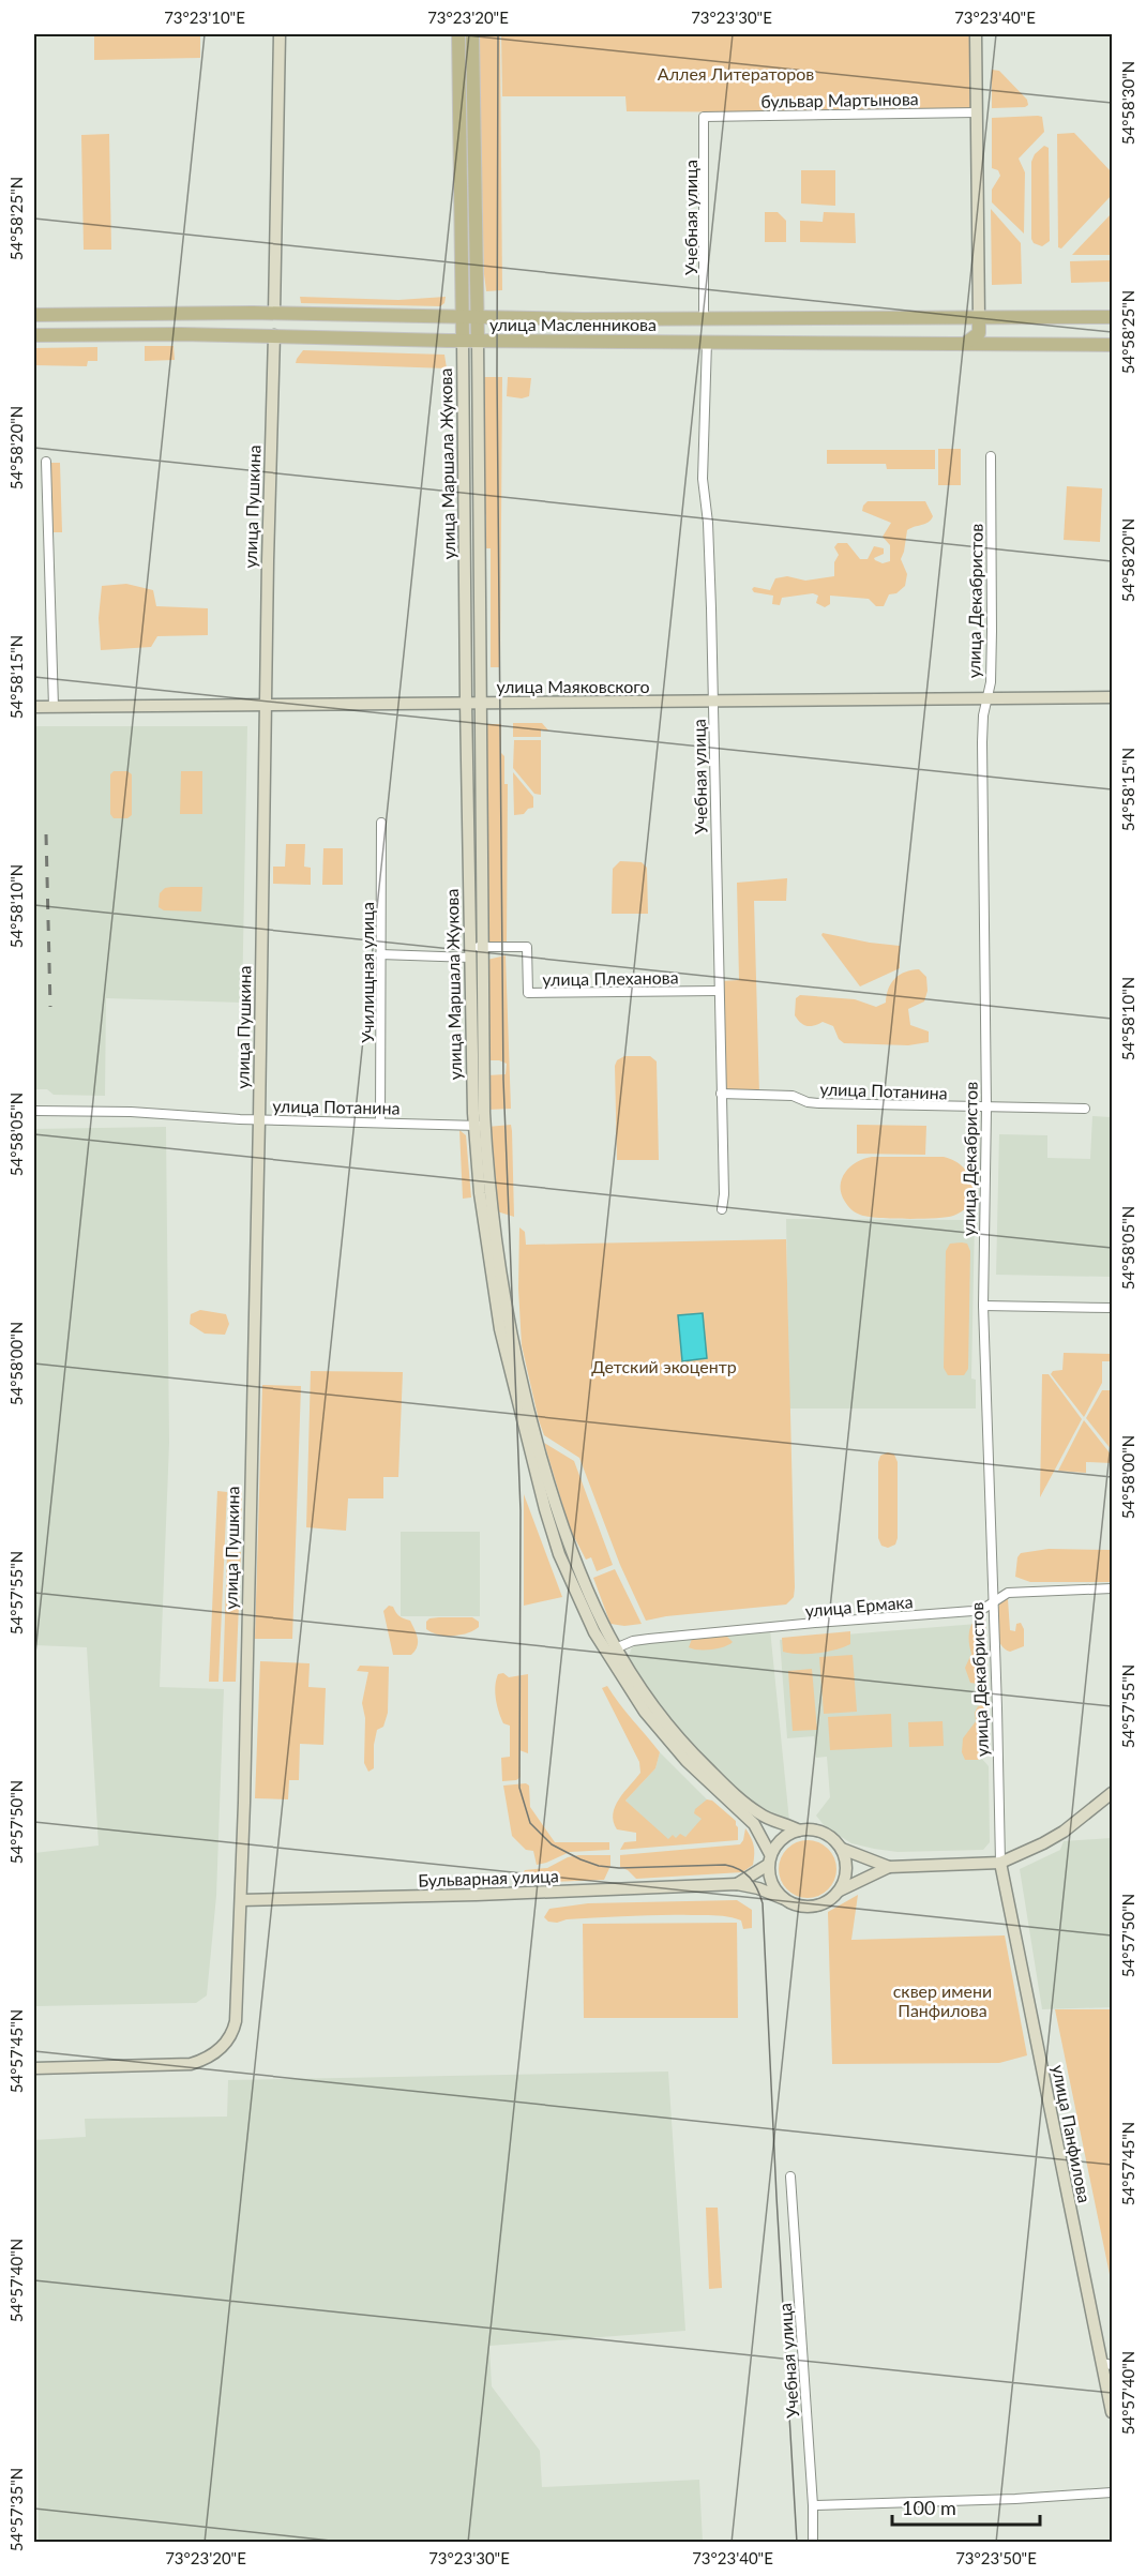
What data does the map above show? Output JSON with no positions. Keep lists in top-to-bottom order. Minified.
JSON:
{"streets":{"main road":["улица Масленникова","улица Маршала Жукова","улица Пушкина","улица Маяковского","Бульварная улица","улица Панфилова"],"street":["бульвар Мартынова","Учебная улица","улица Декабристов","Училищная улица","улица Плеханова","улица Потанина","улица Ермака"]},"crossings":[["бульвар Мартынова","Учебная улица"],["Учебная улица","улица Масленникова"],["Учебная улица","улица Маяковского"],["Учебная улица","улица Плеханова"],["Учебная улица","улица Потанина"],["улица Масленникова","улица Маршала Жукова"],["улица Масленникова","улица Пушкина"],["улица Маршала Жукова","улица Маяковского"],["улица Маршала Жукова","улица Плеханова"],["улица Маршала Жукова","улица Потанина"],["улица Маршала Жукова","улица Ермака"],["улица Маршала Жукова","Бульварная улица"],["улица Пушкина","улица Маяковского"],["улица Пушкина","улица Потанина"],["улица Пушкина","Бульварная улица"],["улица Декабристов","улица Маяковского"],["улица Декабристов","улица Потанина"],["улица Декабристов","улица Ермака"],["улица Декабристов","улица Панфилова"],["Училищная улица","улица Потанина"]],"parks":["Аллея Литераторов","Детский экоцентр","сквер имени Панфилова"],"scale_bar":"100 m","coordinates":["73°23'10\"E","73°23'20\"E","73°23'30\"E","73°23'40\"E","54°58'30\"N","54°58'25\"N","54°58'20\"N","54°58'15\"N","54°58'10\"N","54°58'05\"N","54°58'00\"N","54°57'55\"N","54°57'50\"N","54°57'45\"N","54°57'40\"N","54°57'35\"N","73°23'50\"E"]}
